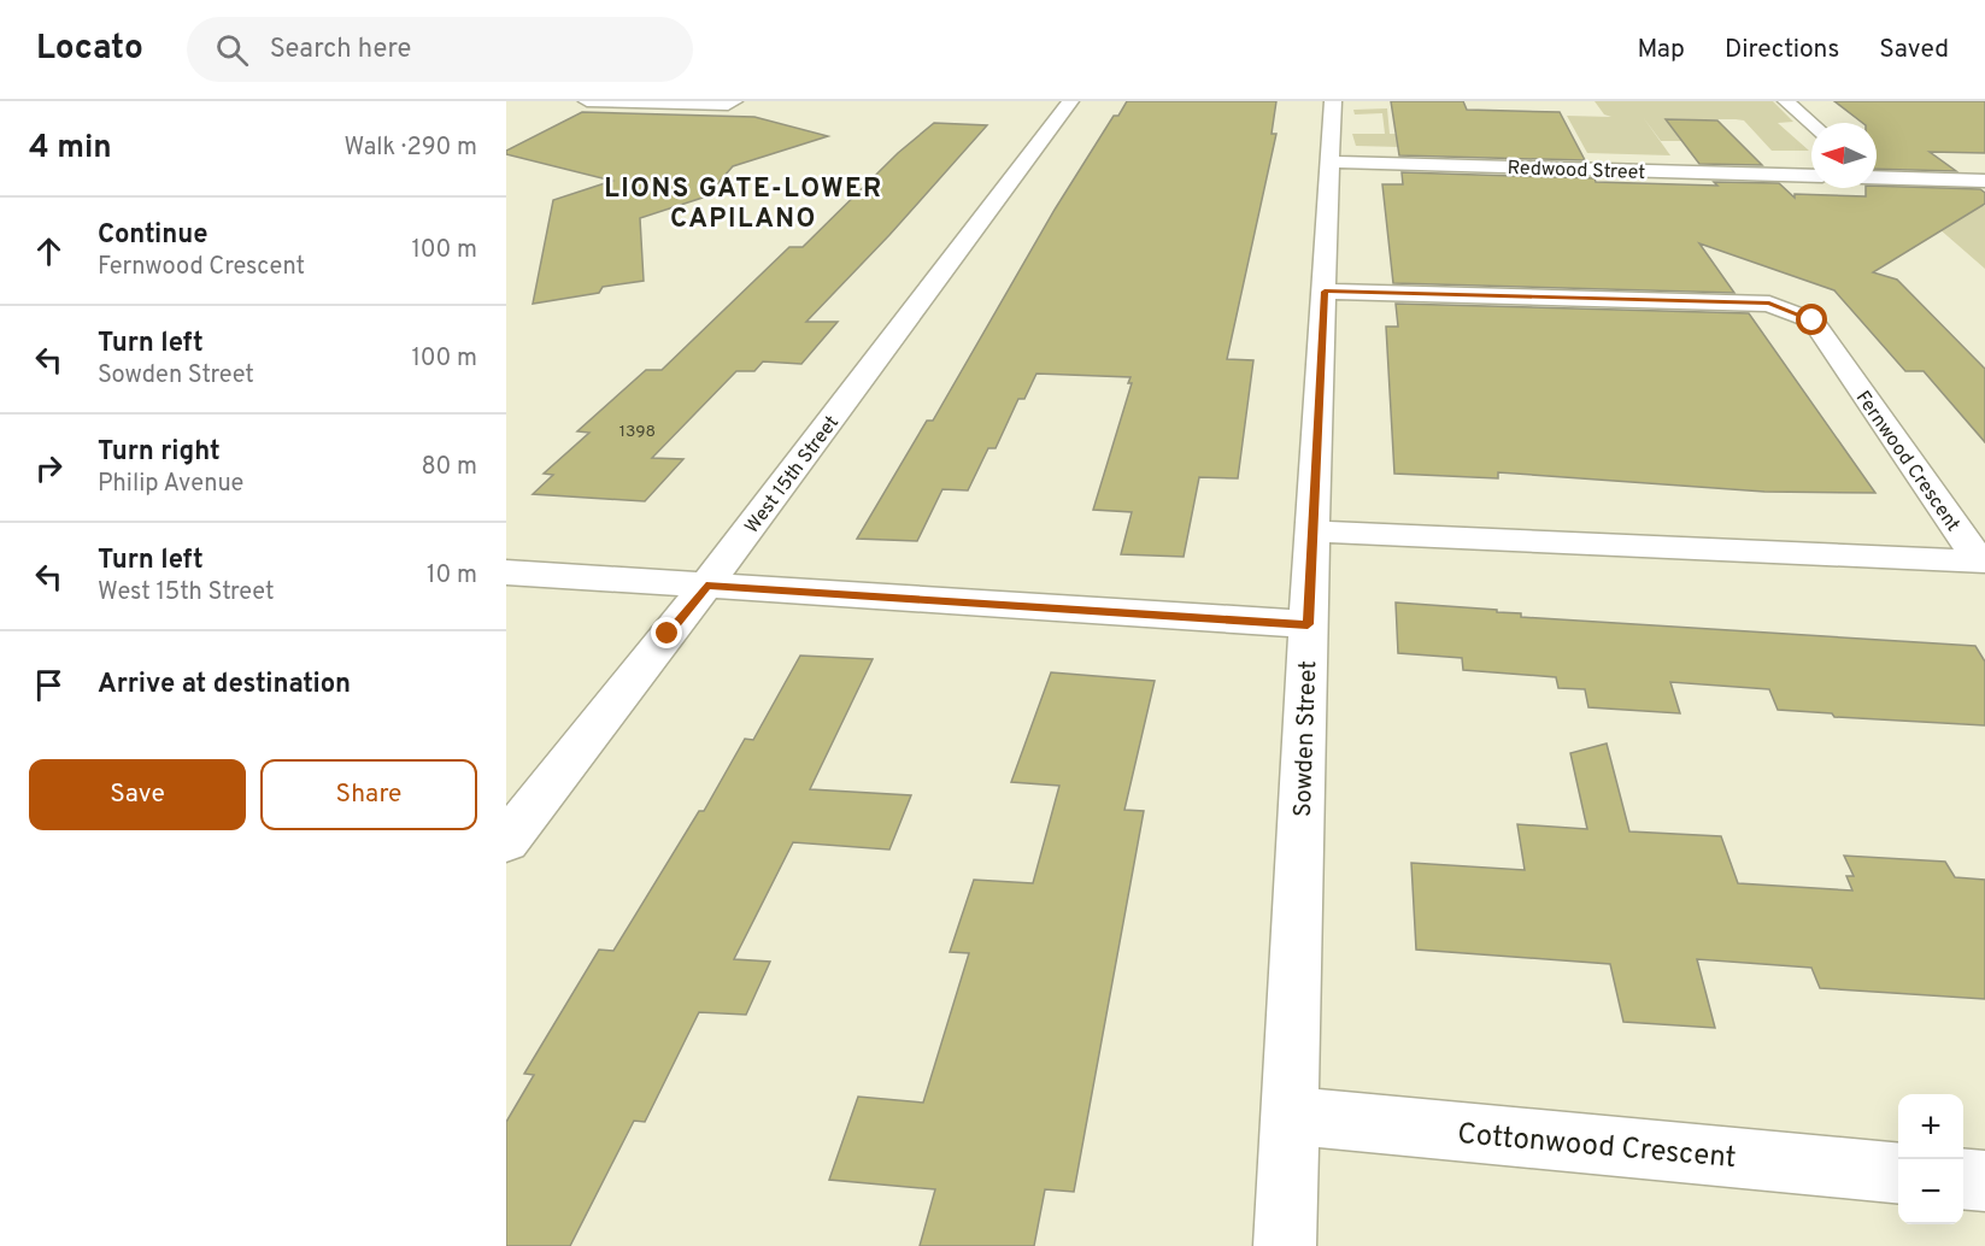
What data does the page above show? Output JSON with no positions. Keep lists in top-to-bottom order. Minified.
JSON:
{"streets":{"street":["Redwood Street","Fernwood Crescent","West 15th Street","Sowden Street","Cottonwood Crescent"]},"crossings":[["Redwood Street","Sowden Street"],["Fernwood Crescent","Sowden Street"],["Sowden Street","Cottonwood Crescent"]],"districts":["LIONS GATE-LOWER CAPILANO"],"house_numbers":["1398"],"north":"left","page":{"header":"Locato","search":"Search here","nav":["Map","Directions","Saved"],"heading":["4 min","Walk · 290 m"],"list":[["Continue","Fernwood Crescent","100 m"],["Turn left","Sowden Street","100 m"],["Turn right","Philip Avenue","80 m"],["Turn left","West 15th Street","10 m"],"Arrive at destination"],"buttons":["Save","Share"],"map_buttons":["+","−"]}}
